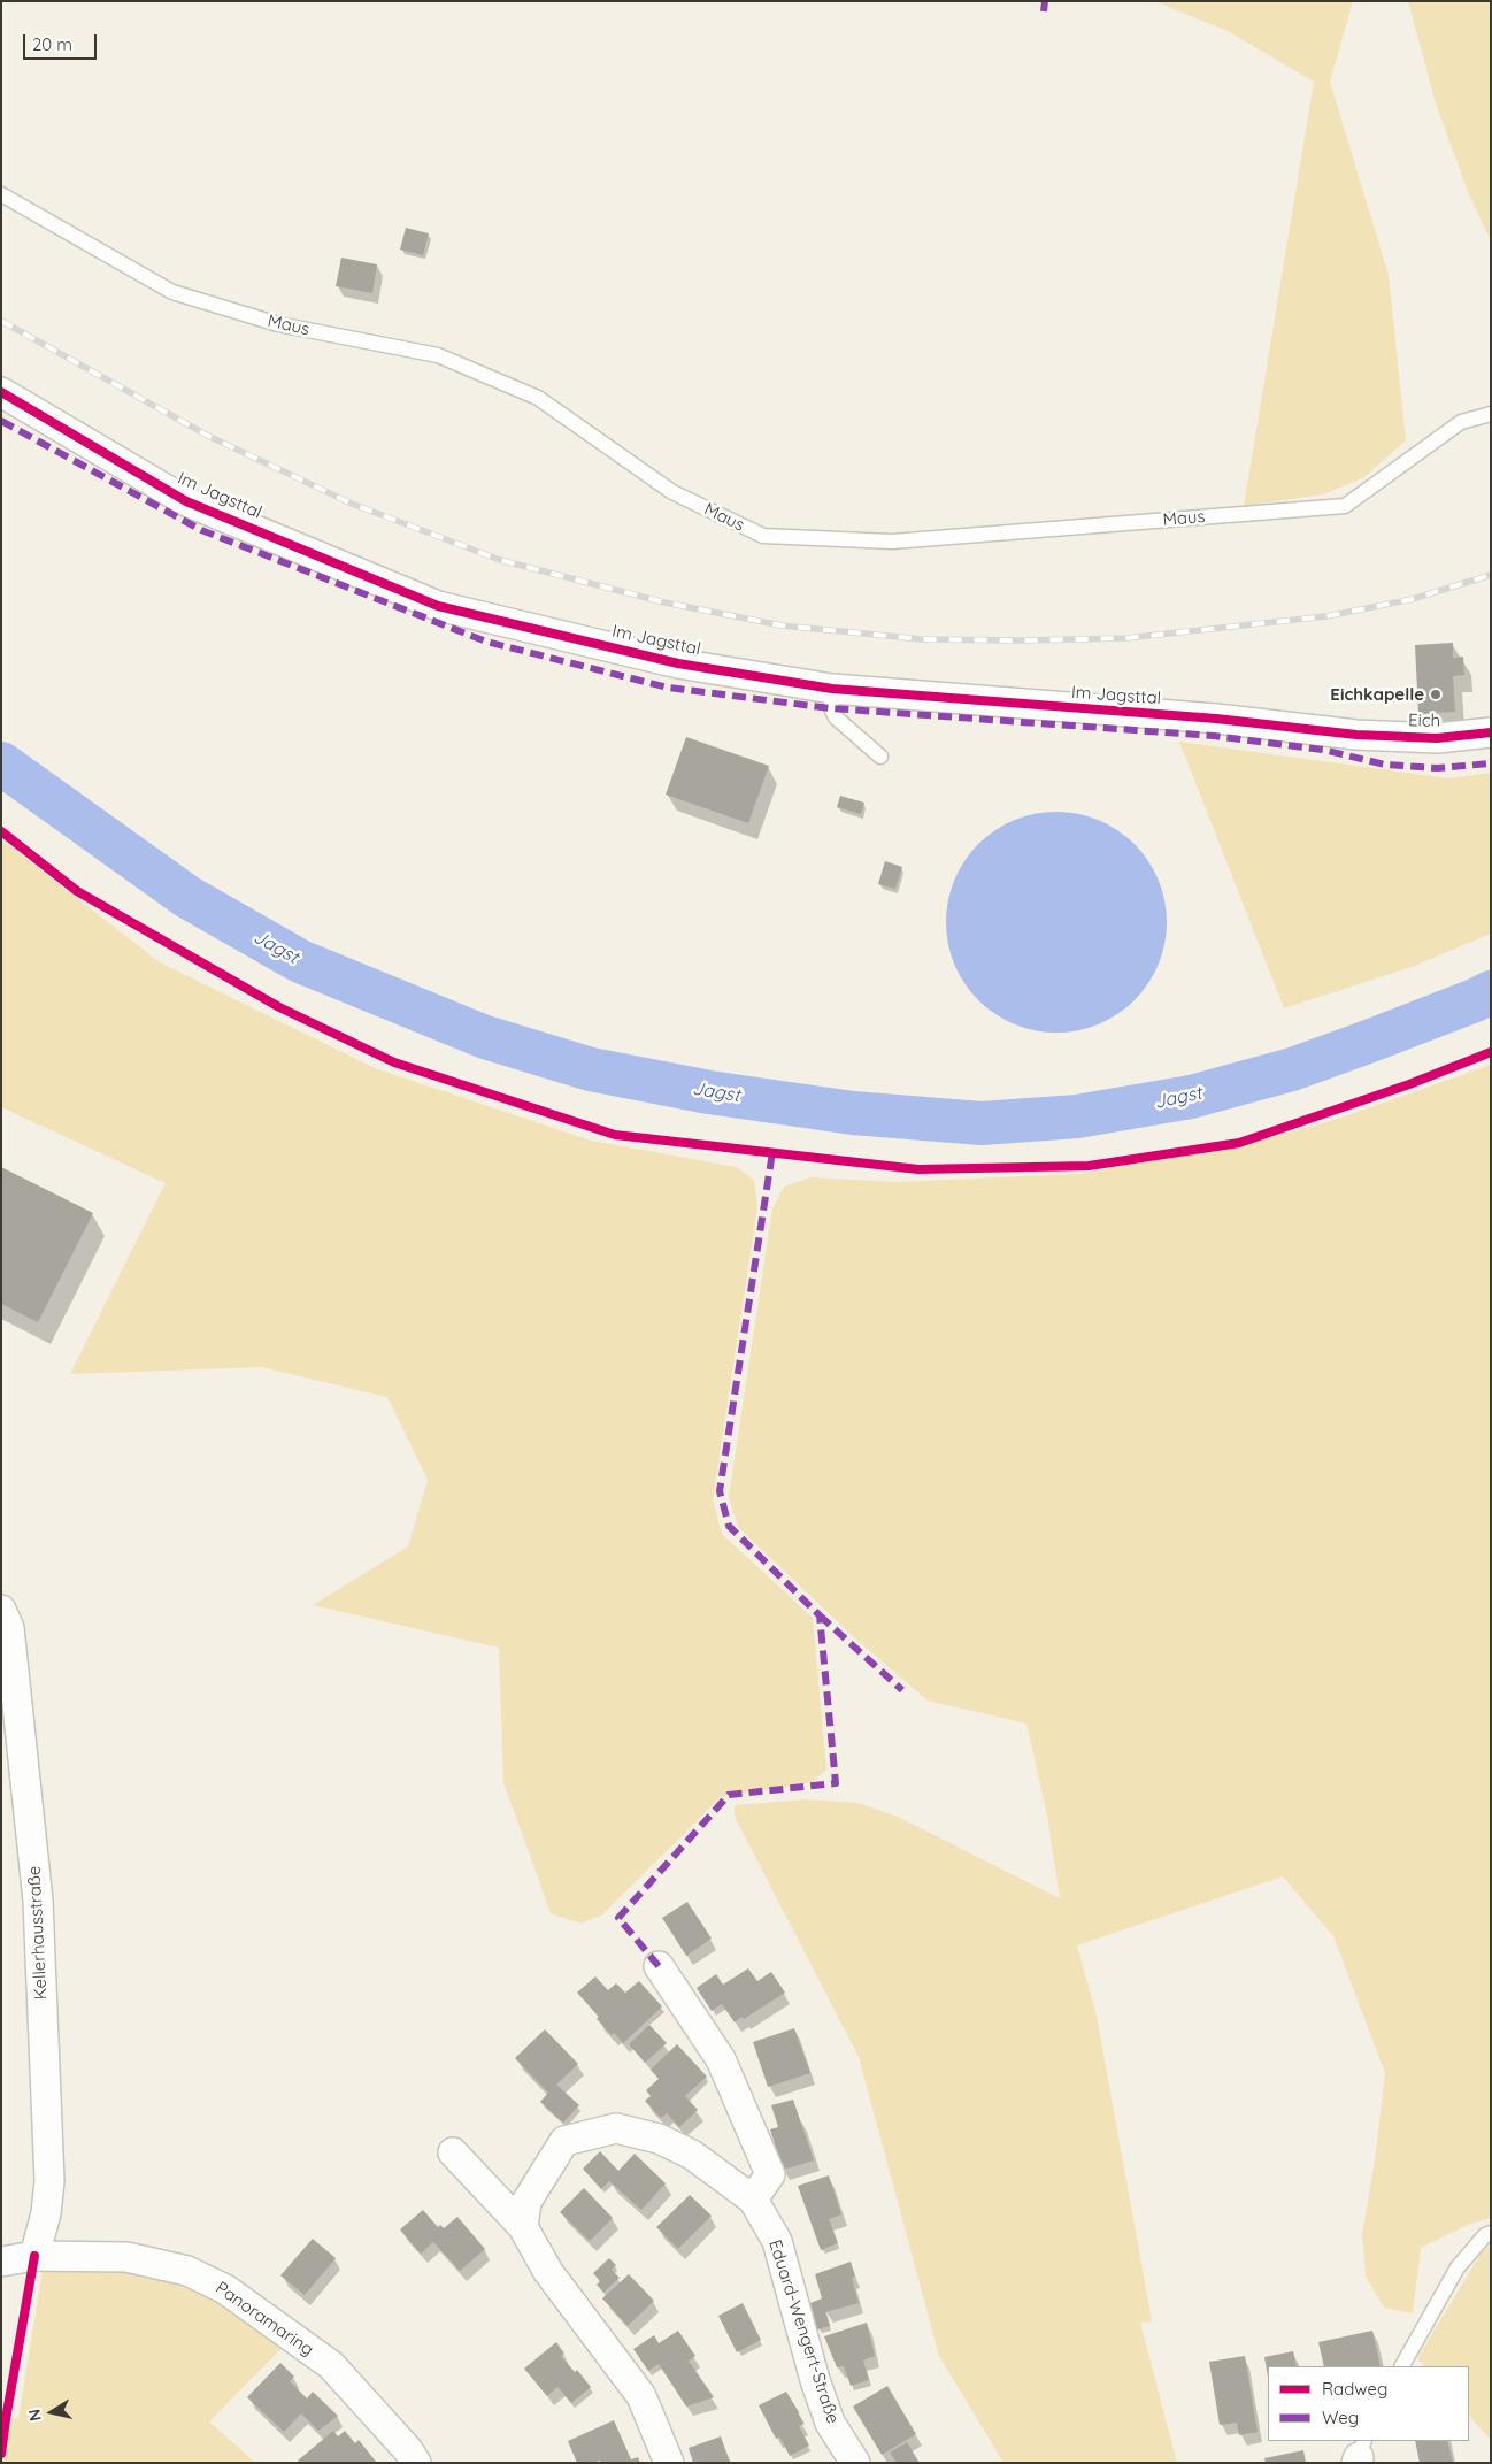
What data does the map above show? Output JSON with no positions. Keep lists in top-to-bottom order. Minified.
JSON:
{"streets":{"street":["Im Jagsttal","Eich","Kellerhausstraße","Panoramaring","Eduard-Wengert-Straße"],"lane":["Maus"]},"crossings":[["Im Jagsttal","Eich"],["Kellerhausstraße","Panoramaring"]],"water":["Jagst"],"places":["Eichkapelle"],"legend":["Radweg","Weg"],"scale_bar":"20 m","north":"left"}
